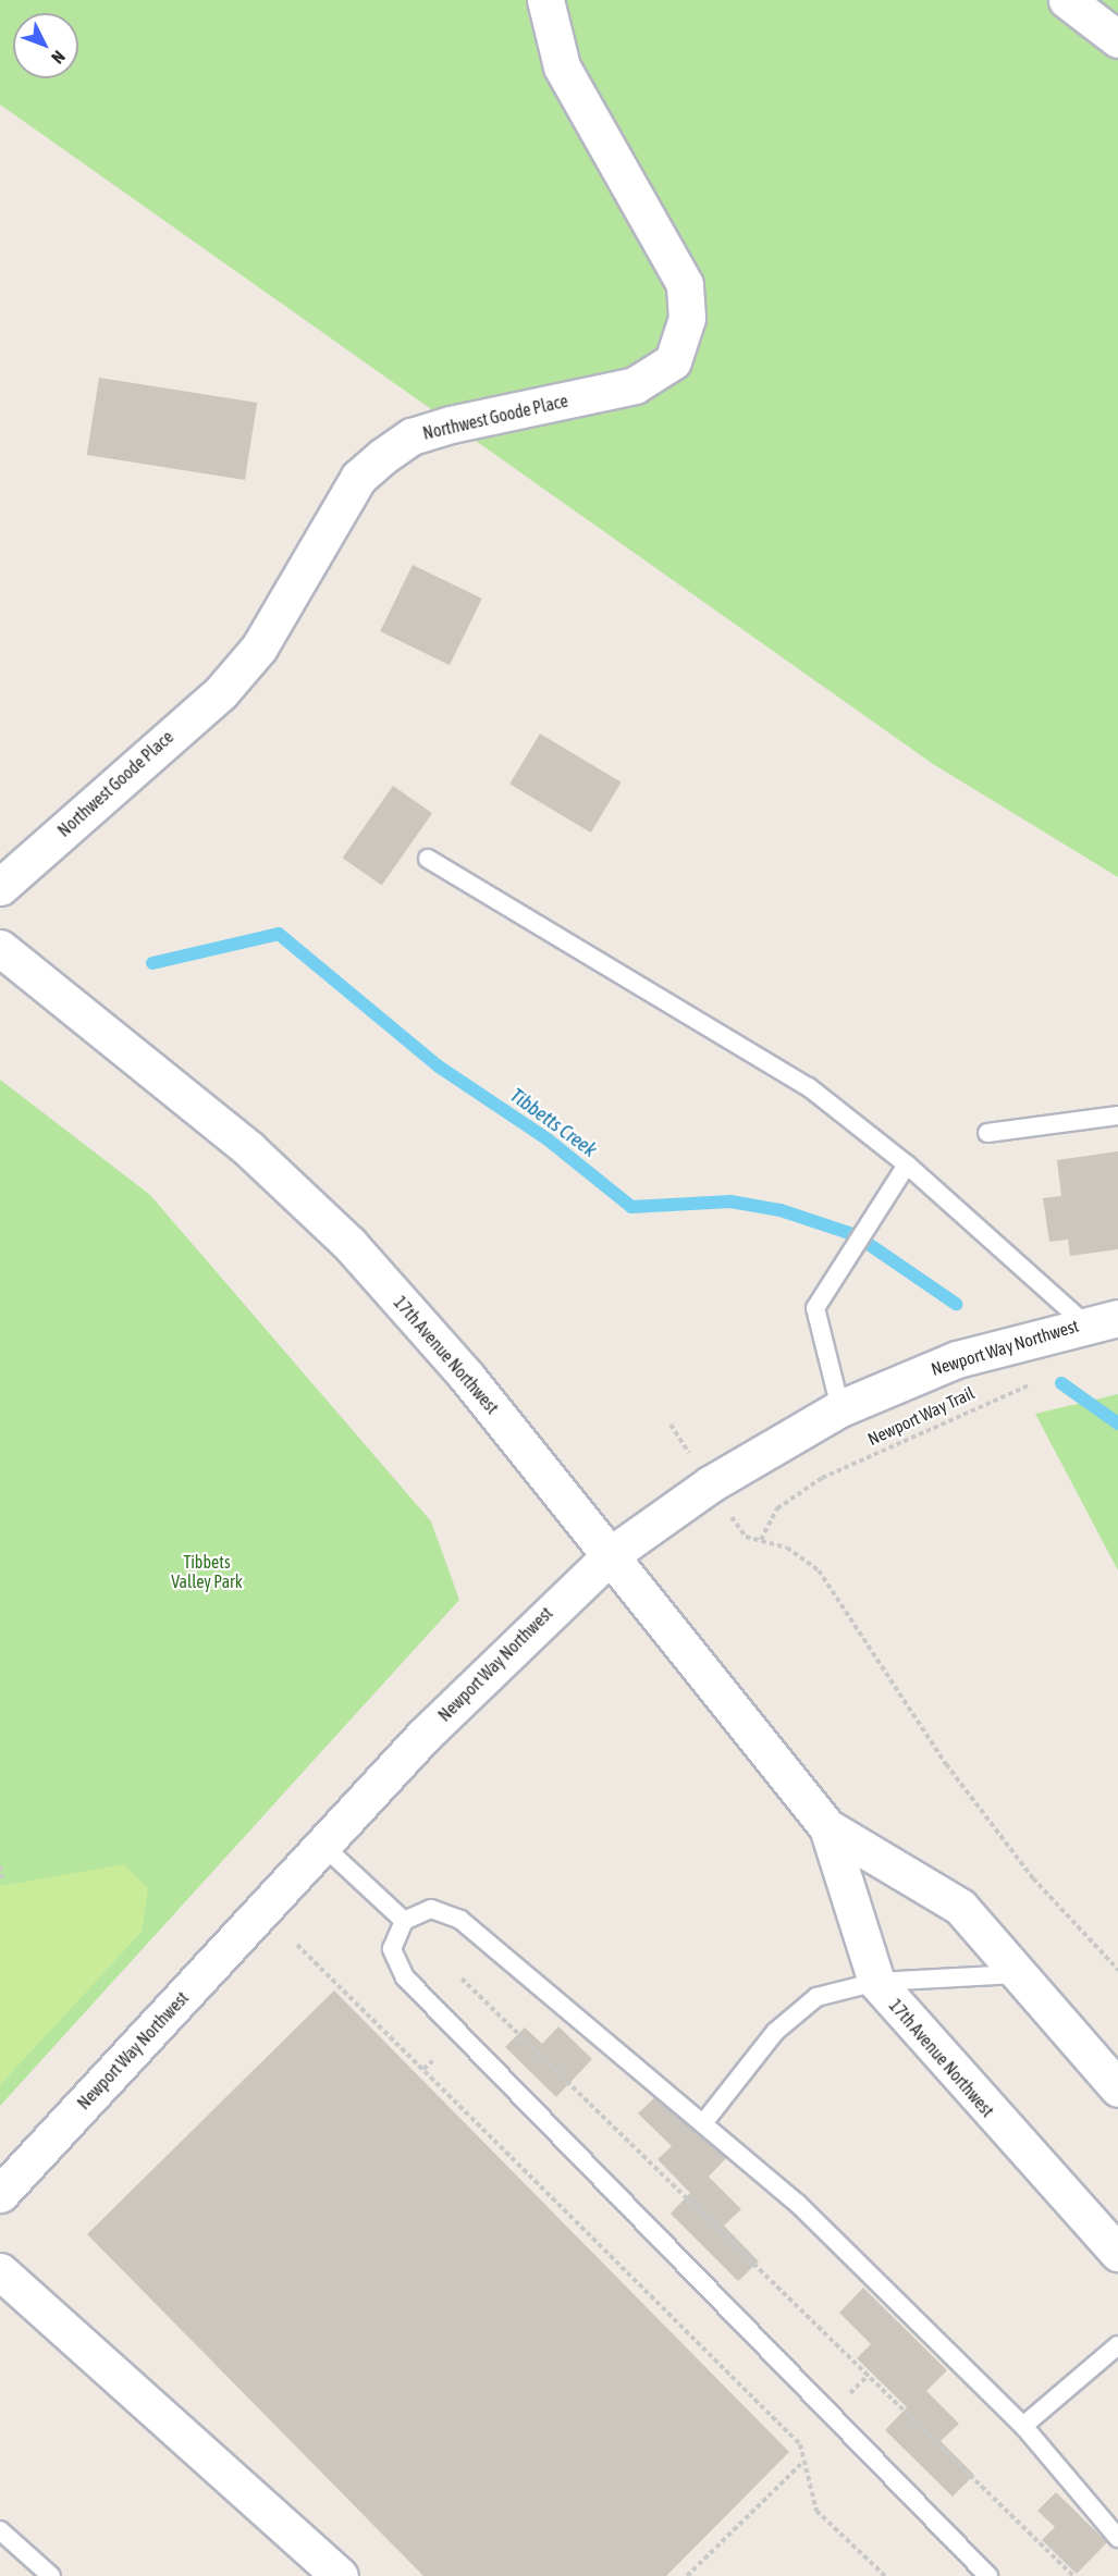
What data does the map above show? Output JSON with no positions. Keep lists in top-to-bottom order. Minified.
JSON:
{"streets":{"street":["Northwest Goode Place","Newport Way Northwest","17th Avenue Northwest"],"path":["Newport Way Trail"]},"crossings":[["Newport Way Northwest","17th Avenue Northwest"]],"water":["Tibbetts Creek"],"parks":["Tibbets Valley Park"],"north":"bottom right"}
